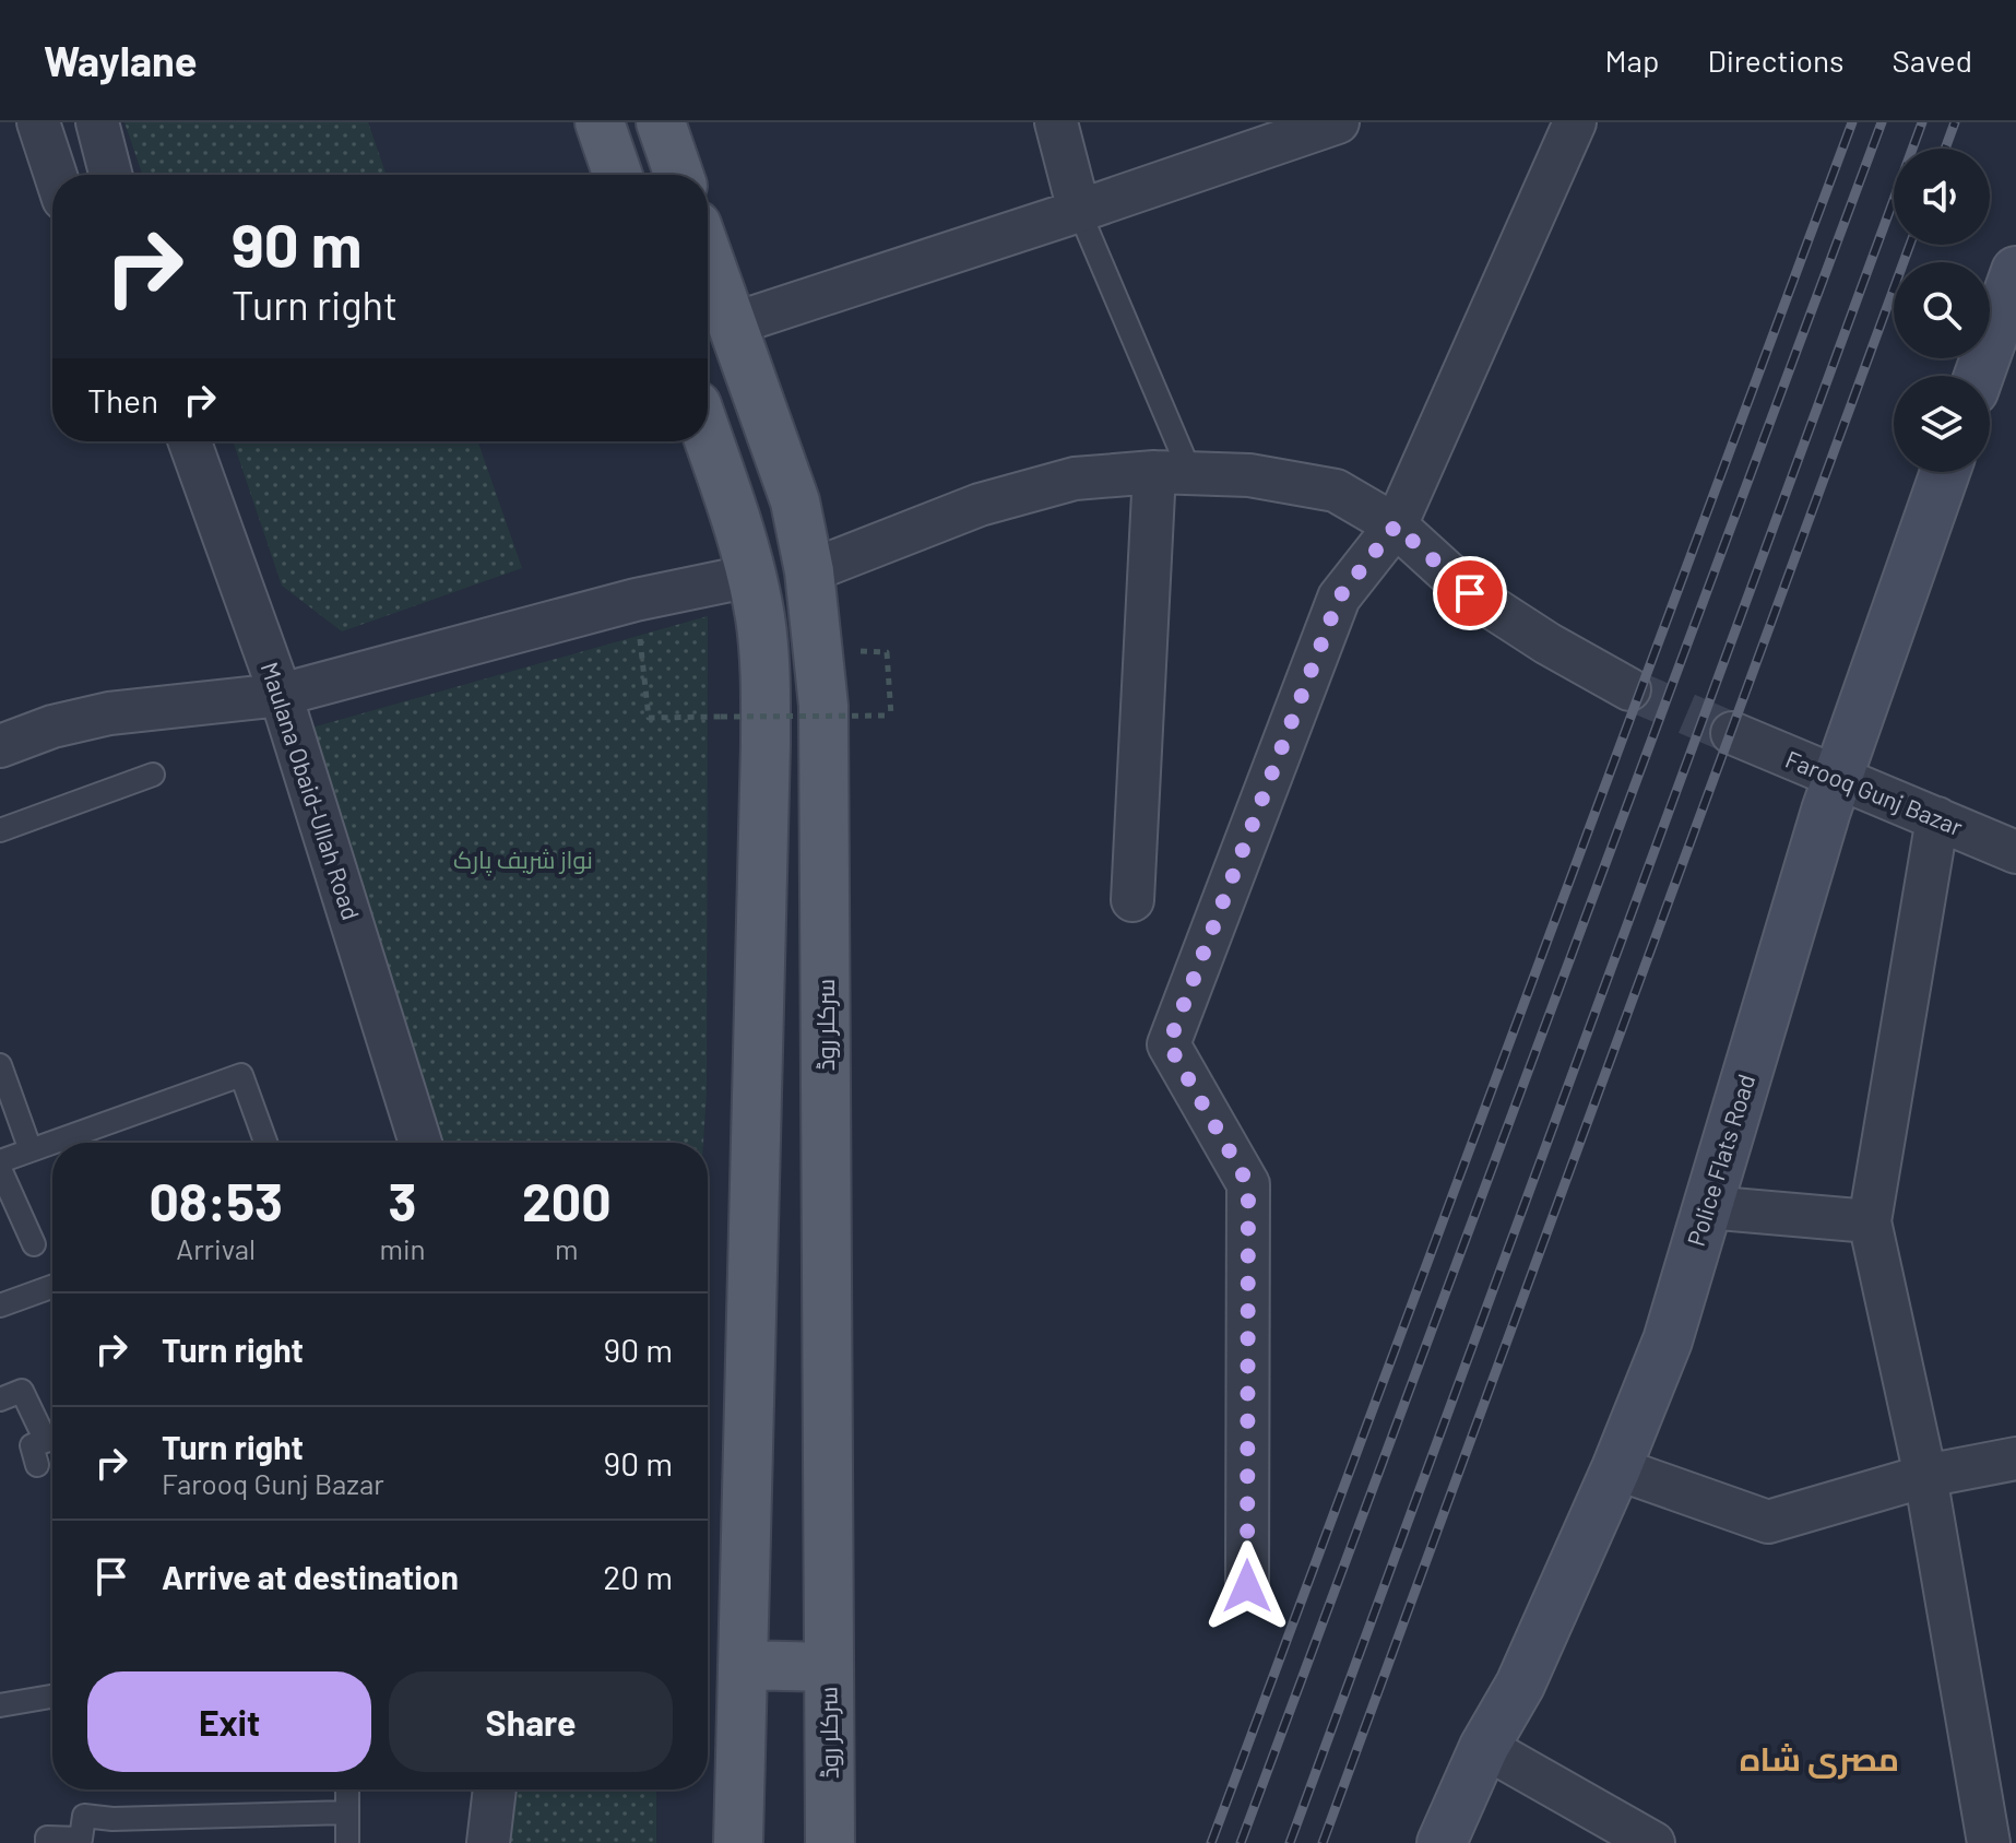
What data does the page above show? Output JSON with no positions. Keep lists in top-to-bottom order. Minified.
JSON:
{"streets":{"main road":["سرکلر روڈ"],"street":["Maulana Obaid-Ullah Road","Farooq Gunj Bazar","Police Flats Road"]},"crossings":[["Farooq Gunj Bazar","Police Flats Road"]],"districts":["مصری شاہ"],"parks":["نواز شریف پارک"],"page":{"header":"Waylane","nav":["Map","Directions","Saved"],"turn":["90 m","Turn right"],"then":"Then","eta":["08:53","Arrival","3","min","200","m"],"list":[{"name":"Turn right","value":"90 m"},{"name":"Turn right","note":"Farooq Gunj Bazar","value":"90 m"},{"name":"Arrive at destination","value":"20 m"}],"buttons":["Exit","Share"]}}
